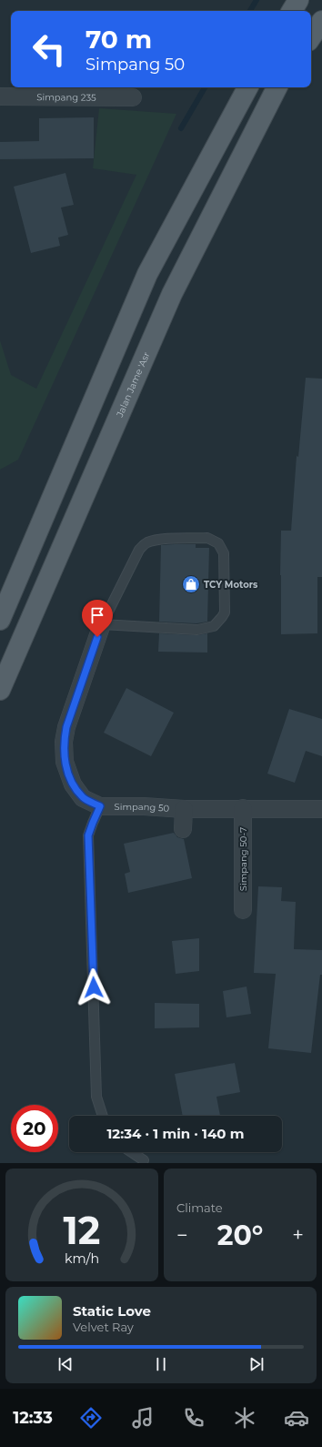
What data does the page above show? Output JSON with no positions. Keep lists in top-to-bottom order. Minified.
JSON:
{"streets":{"main road":["Jalan Jame 'Asr"],"street":["Simpang 235","Simpang 50","Simpang 50-7"]},"crossings":[["Simpang 50","Simpang 50-7"]],"places":{"shop":["TCY Motors"]},"page":{"turn":["70 m","Simpang 50"],"limit":"20","trip":"12:34 · 1 min · 140 m","tile":"Climate","heat":["−","20°","+"],"song":["Static Love","Velvet Ray"],"tabs":"12:33","gauge":["12","km/h"]}}
